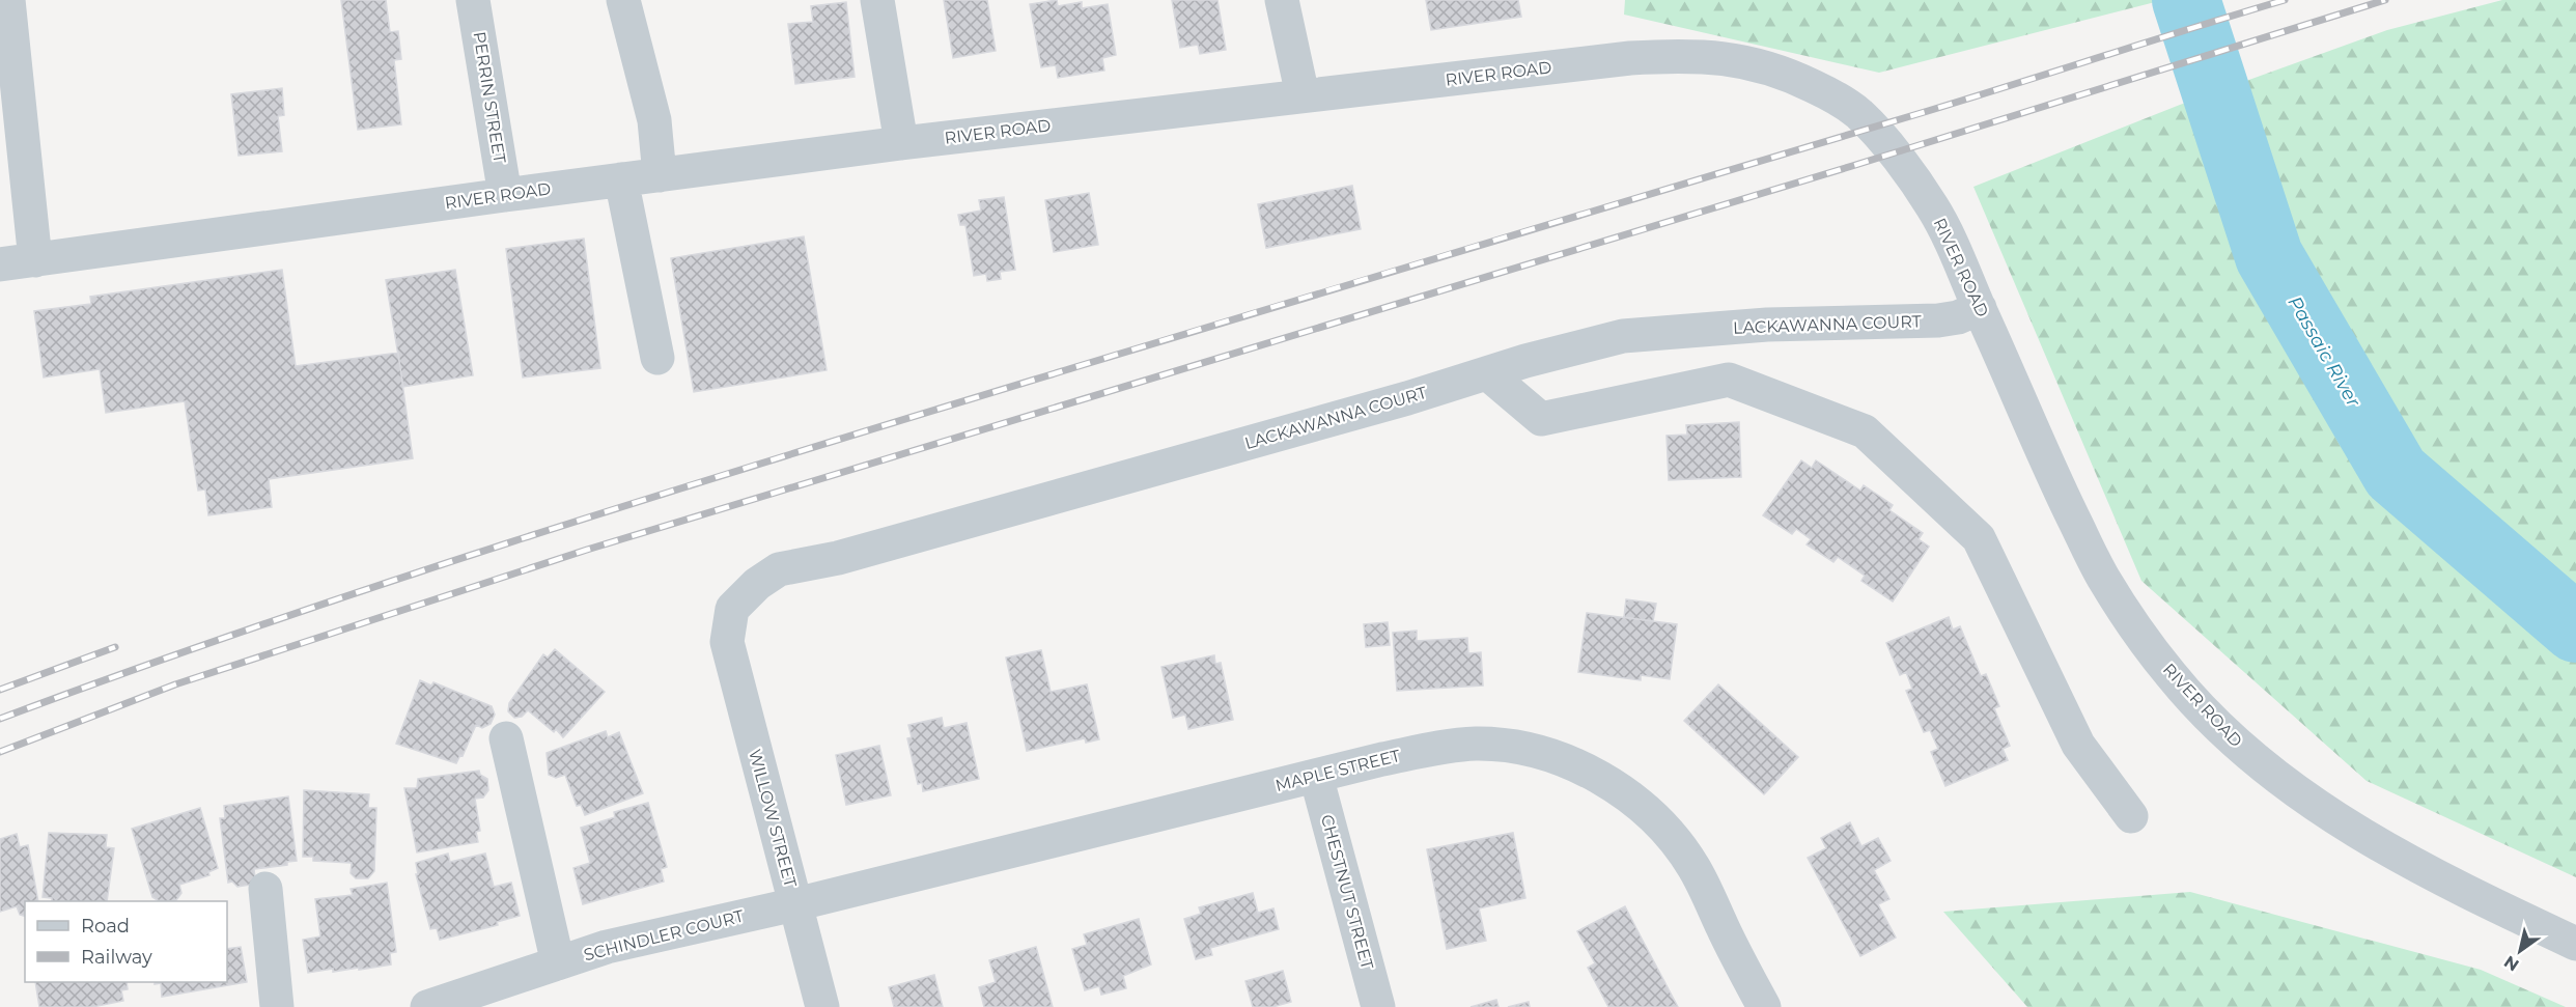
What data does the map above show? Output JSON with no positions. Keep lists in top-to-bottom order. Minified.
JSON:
{"streets":{"street":["RIVER ROAD","PERRIN STREET","LACKAWANNA COURT","MAPLE STREET","WILLOW STREET","CHESTNUT STREET","SCHINDLER COURT"]},"crossings":[["RIVER ROAD","PERRIN STREET"],["RIVER ROAD","LACKAWANNA COURT"],["LACKAWANNA COURT","WILLOW STREET"],["MAPLE STREET","WILLOW STREET"],["MAPLE STREET","CHESTNUT STREET"],["MAPLE STREET","SCHINDLER COURT"],["WILLOW STREET","SCHINDLER COURT"]],"water":["Passaic River"],"legend":["Road","Railway"],"north":"bottom left"}
